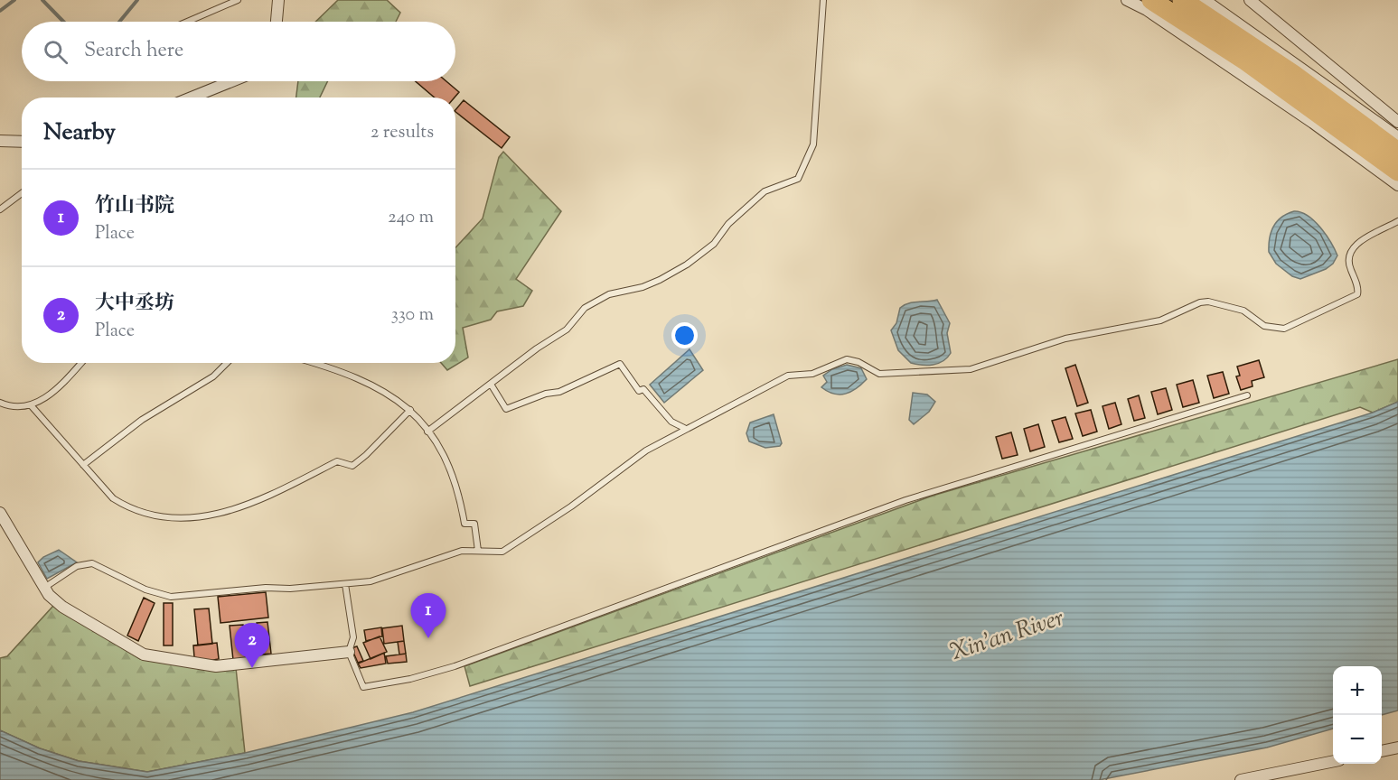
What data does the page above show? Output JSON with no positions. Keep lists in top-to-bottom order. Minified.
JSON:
{"water":["Xin’an River"],"page":{"search":"Search here","heading":["Nearby","2 results"],"list":[{"mark":"1","name":"竹山书院","note":"Place","value":"240 m"},{"mark":"2","name":"大中丞坊","note":"Place","value":"330 m"}],"pins":["1","2"],"map_buttons":["+","−"]}}
